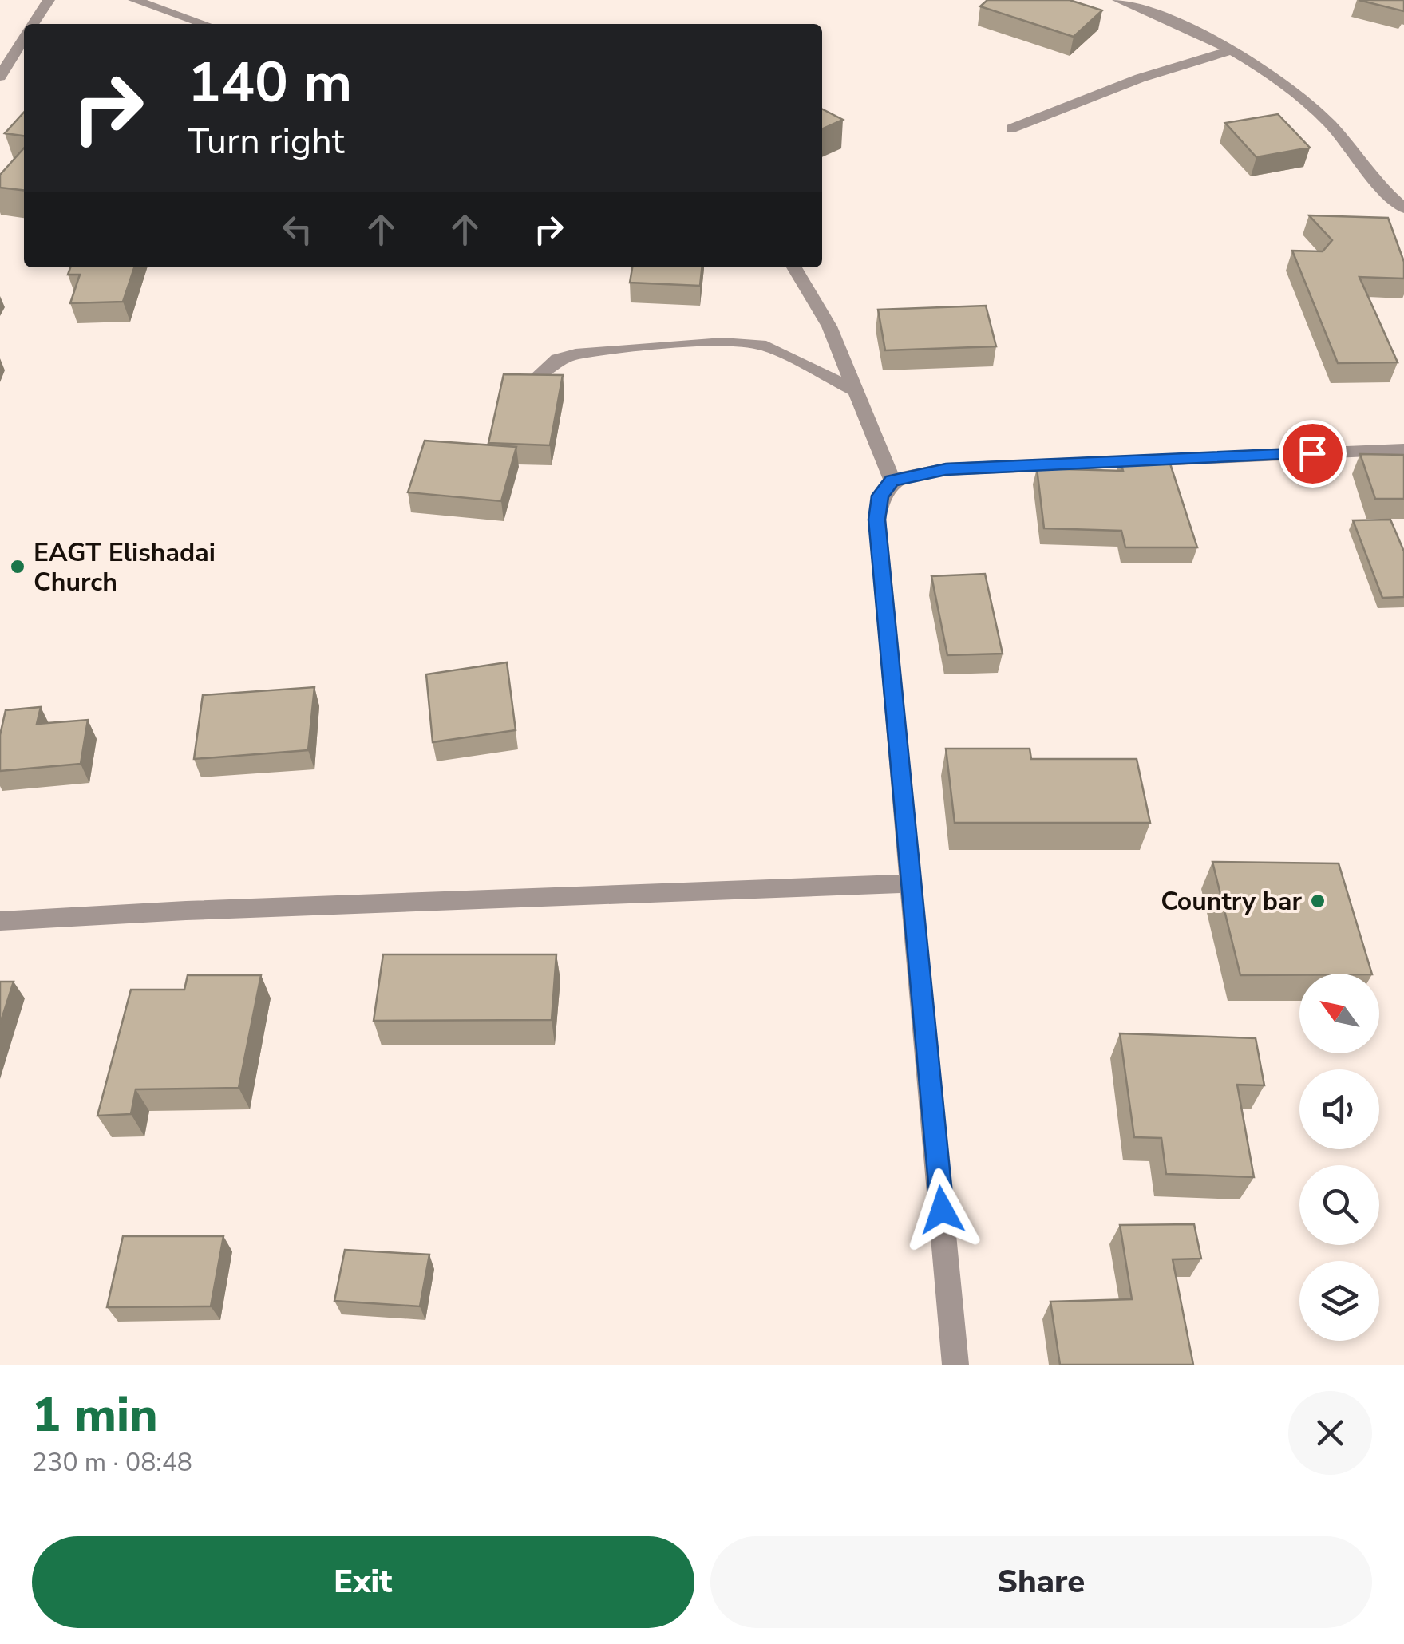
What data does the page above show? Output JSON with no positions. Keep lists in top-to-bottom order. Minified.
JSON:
{"places":["EAGT Elishadai Church","Country bar"],"north":"top left","page":{"turn":["140 m","Turn right"],"heading":["1 min","230 m · 08:48"],"buttons":["Exit","Share"]}}
